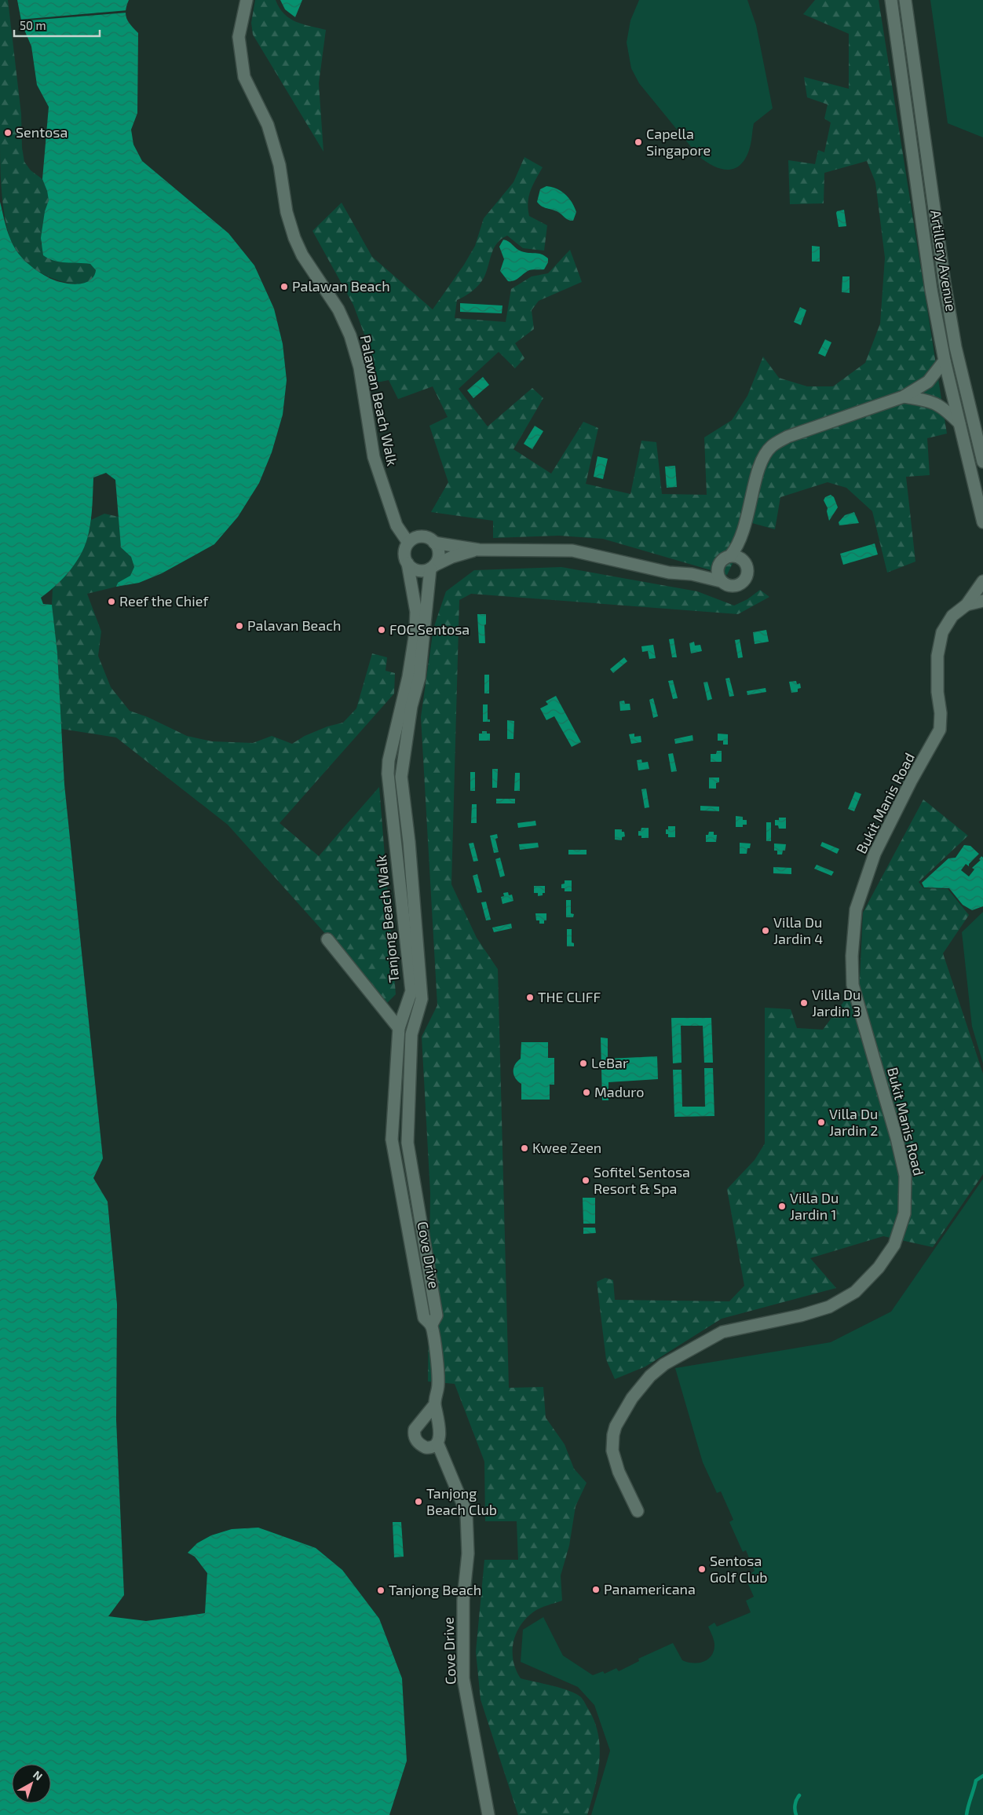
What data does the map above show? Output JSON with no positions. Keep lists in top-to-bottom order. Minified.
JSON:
{"streets":{"street":["Artillery Avenue","Palawan Beach Walk","Bukit Manis Road","Tanjong Beach Walk","Cove Drive"]},"crossings":[["Palawan Beach Walk","Tanjong Beach Walk"],["Tanjong Beach Walk","Cove Drive"]],"places":["Sentosa","Capella Singapore","Palawan Beach","Reef the Chief","Palavan Beach","FOC Sentosa","Villa Du Jardin 4","THE CLIFF","Villa Du Jardin 3","LeBar","Maduro","Villa Du Jardin 2","Kwee Zeen","Sofitel Sentosa Resort & Spa","Villa Du Jardin 1","Tanjong Beach Club","Sentosa Golf Club","Panamericana","Tanjong Beach"],"scale_bar":"50 m","north":"top right"}
